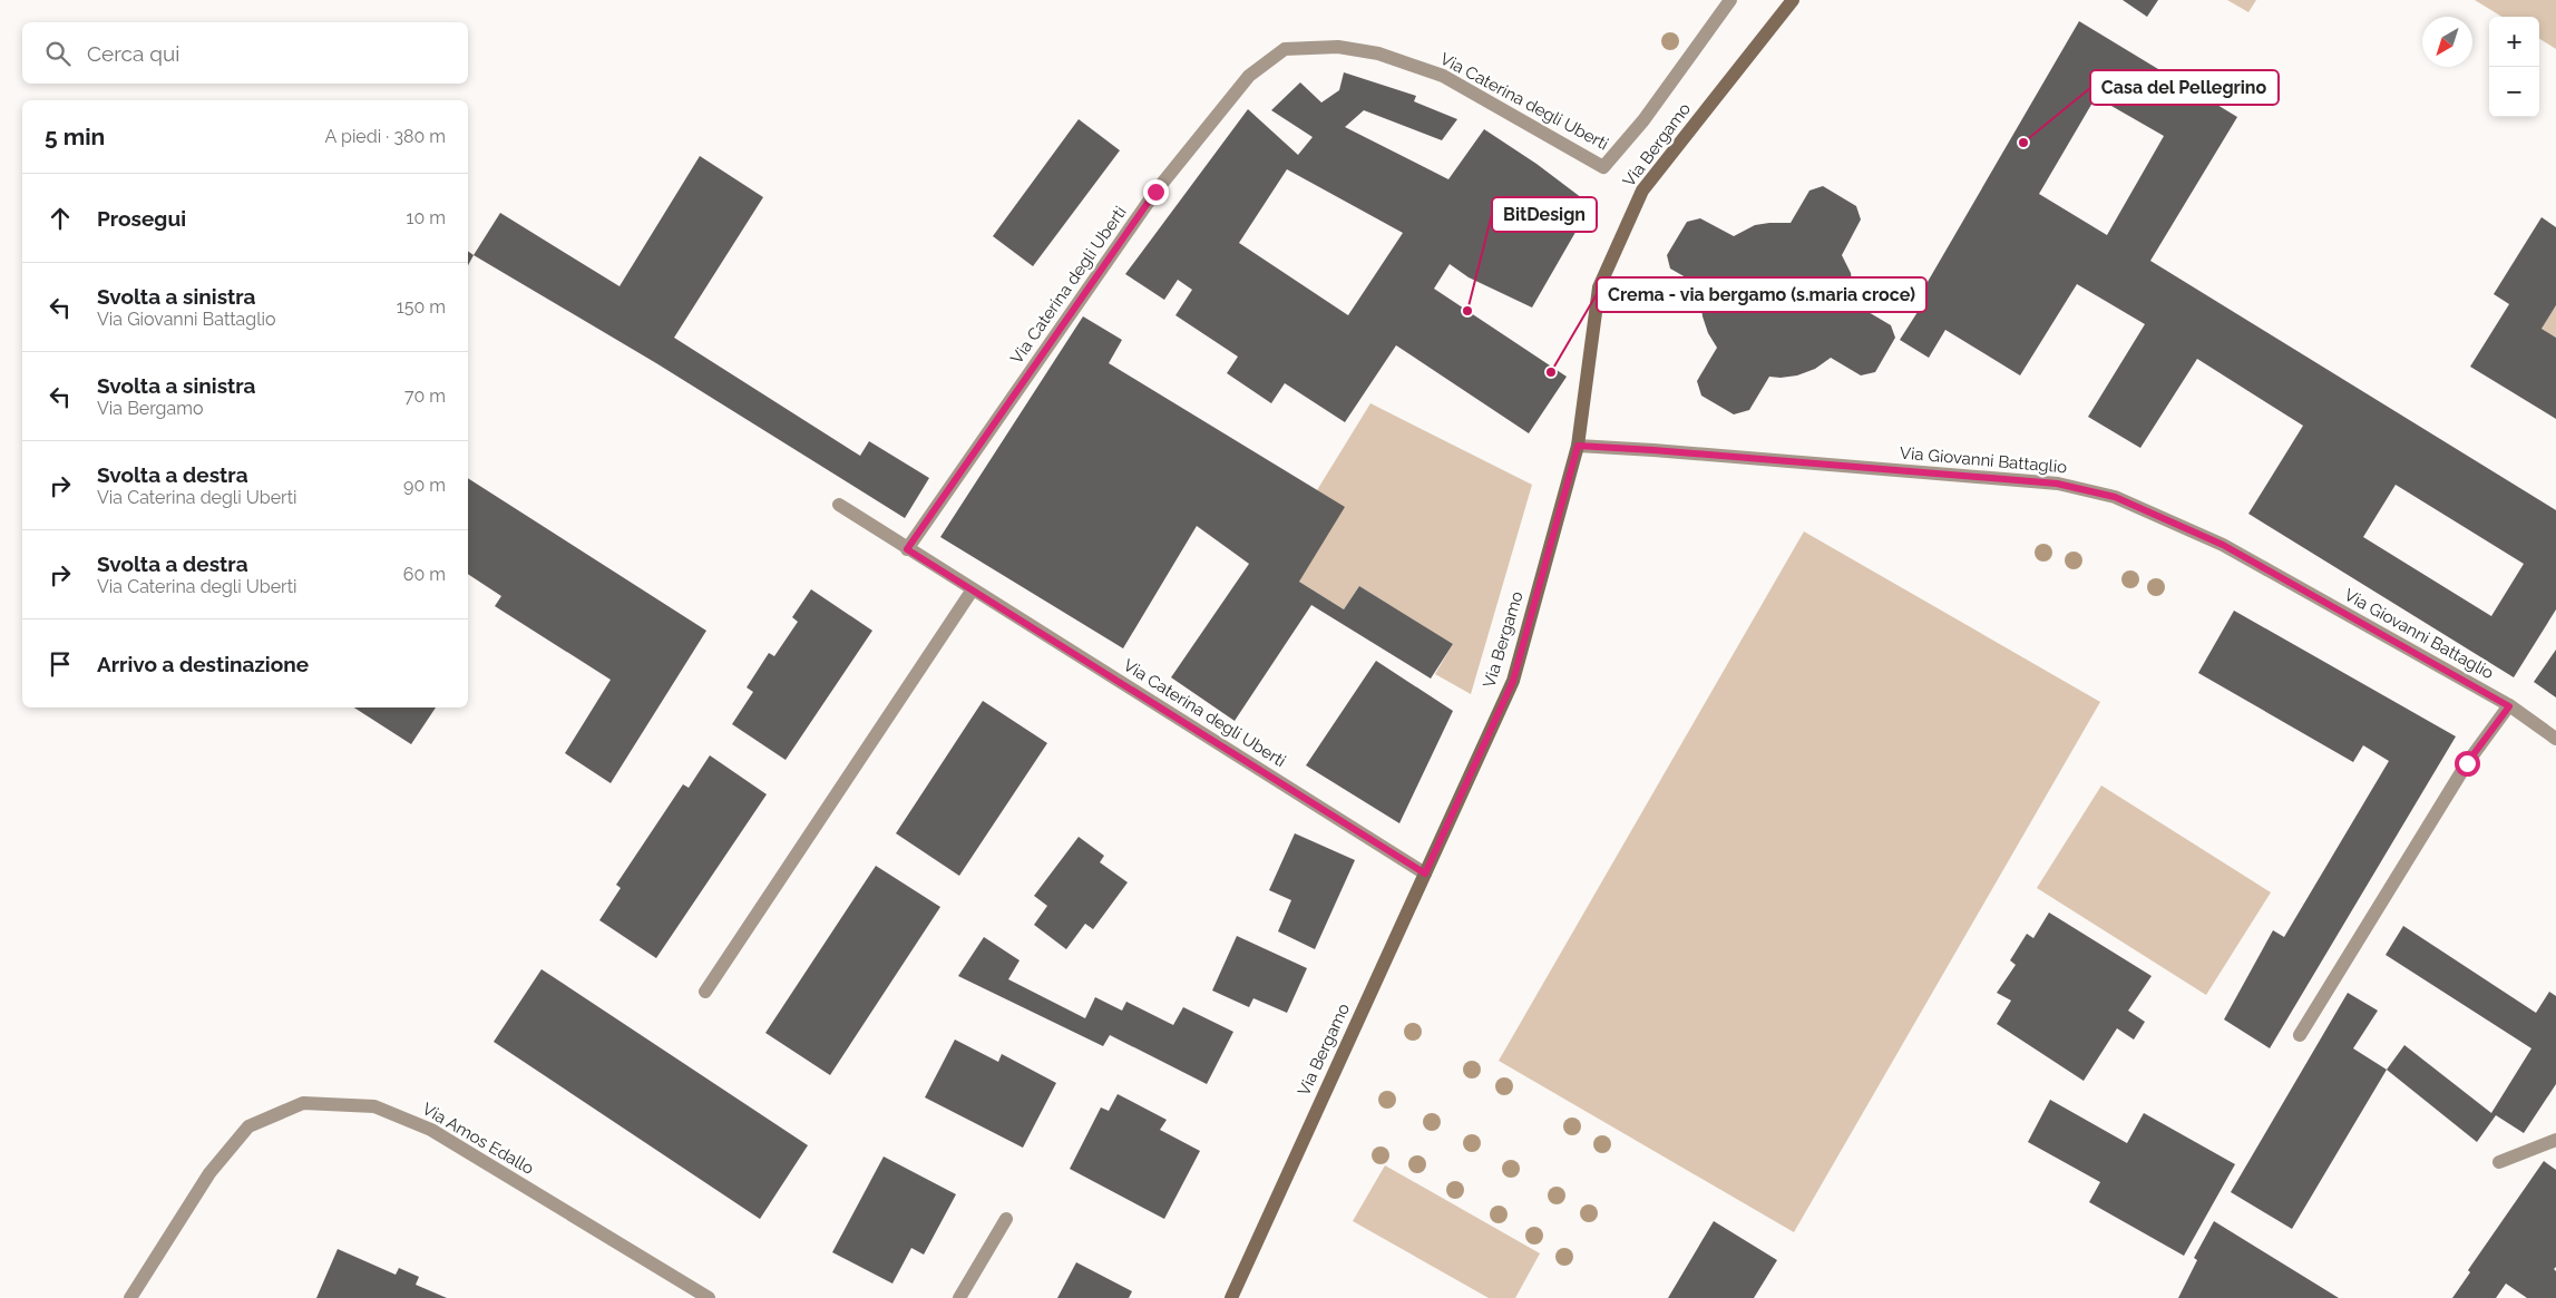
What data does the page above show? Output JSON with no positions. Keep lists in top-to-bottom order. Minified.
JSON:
{"streets":{"main road":["Via Bergamo"],"street":["Via Caterina degli Uberti","Via Giovanni Battaglio","Via Amos Edallo"]},"crossings":[["Via Caterina degli Uberti","Via Bergamo"],["Via Bergamo","Via Giovanni Battaglio"]],"places":["Casa del Pellegrino","BitDesign","Crema - via bergamo (s.maria croce)"],"north":"bottom left","page":{"map_buttons":["+","−"],"search":"Cerca qui","heading":["5 min","A piedi · 380 m"],"list":[["Prosegui","10 m"],["Svolta a sinistra","Via Giovanni Battaglio","150 m"],["Svolta a sinistra","Via Bergamo","70 m"],["Svolta a destra","Via Caterina degli Uberti","90 m"],["Svolta a destra","Via Caterina degli Uberti","60 m"],"Arrivo a destinazione"]}}
